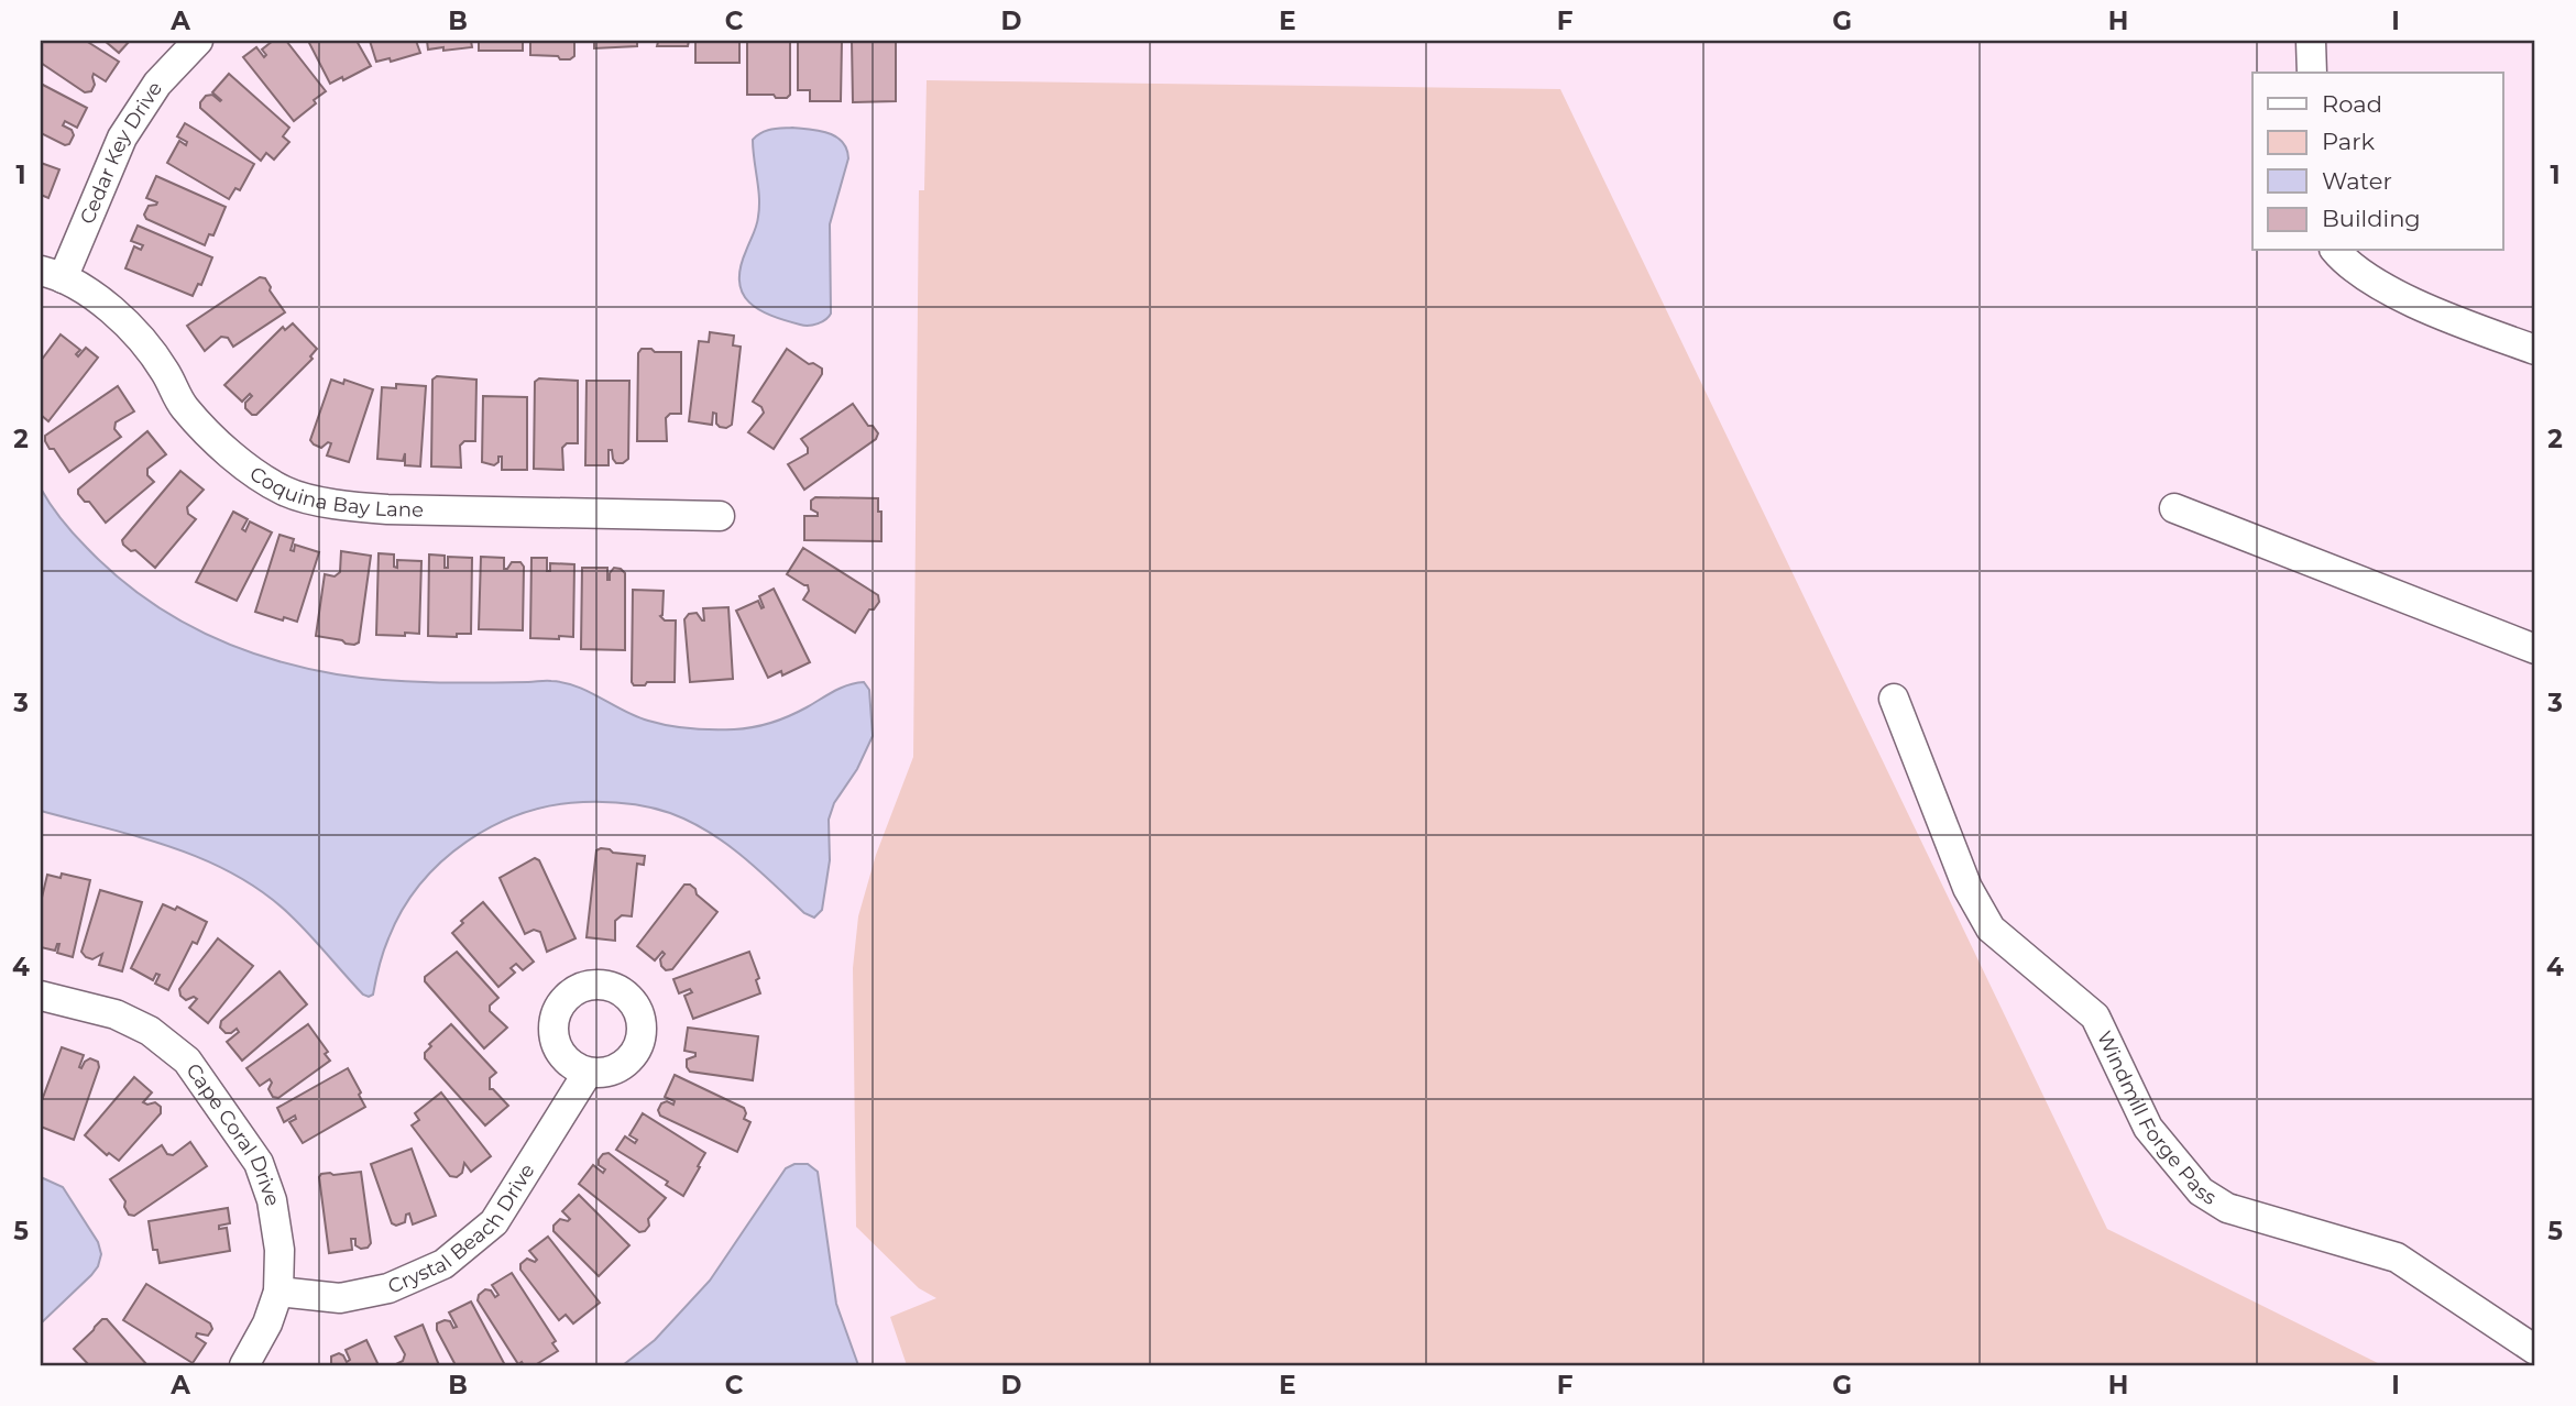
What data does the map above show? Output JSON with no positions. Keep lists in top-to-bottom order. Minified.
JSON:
{"streets":{"street":["Cedar Key Drive","Coquina Bay Lane","Windmill Forge Pass","Cape Coral Drive","Crystal Beach Drive"]},"crossings":[["Cedar Key Drive","Coquina Bay Lane"],["Cape Coral Drive","Crystal Beach Drive"]],"legend":["Road","Park","Water","Building"],"grid":{"columns":["A","B","C","D","E","F","G","H","I"],"rows":["1","2","3","4","5"]}}
